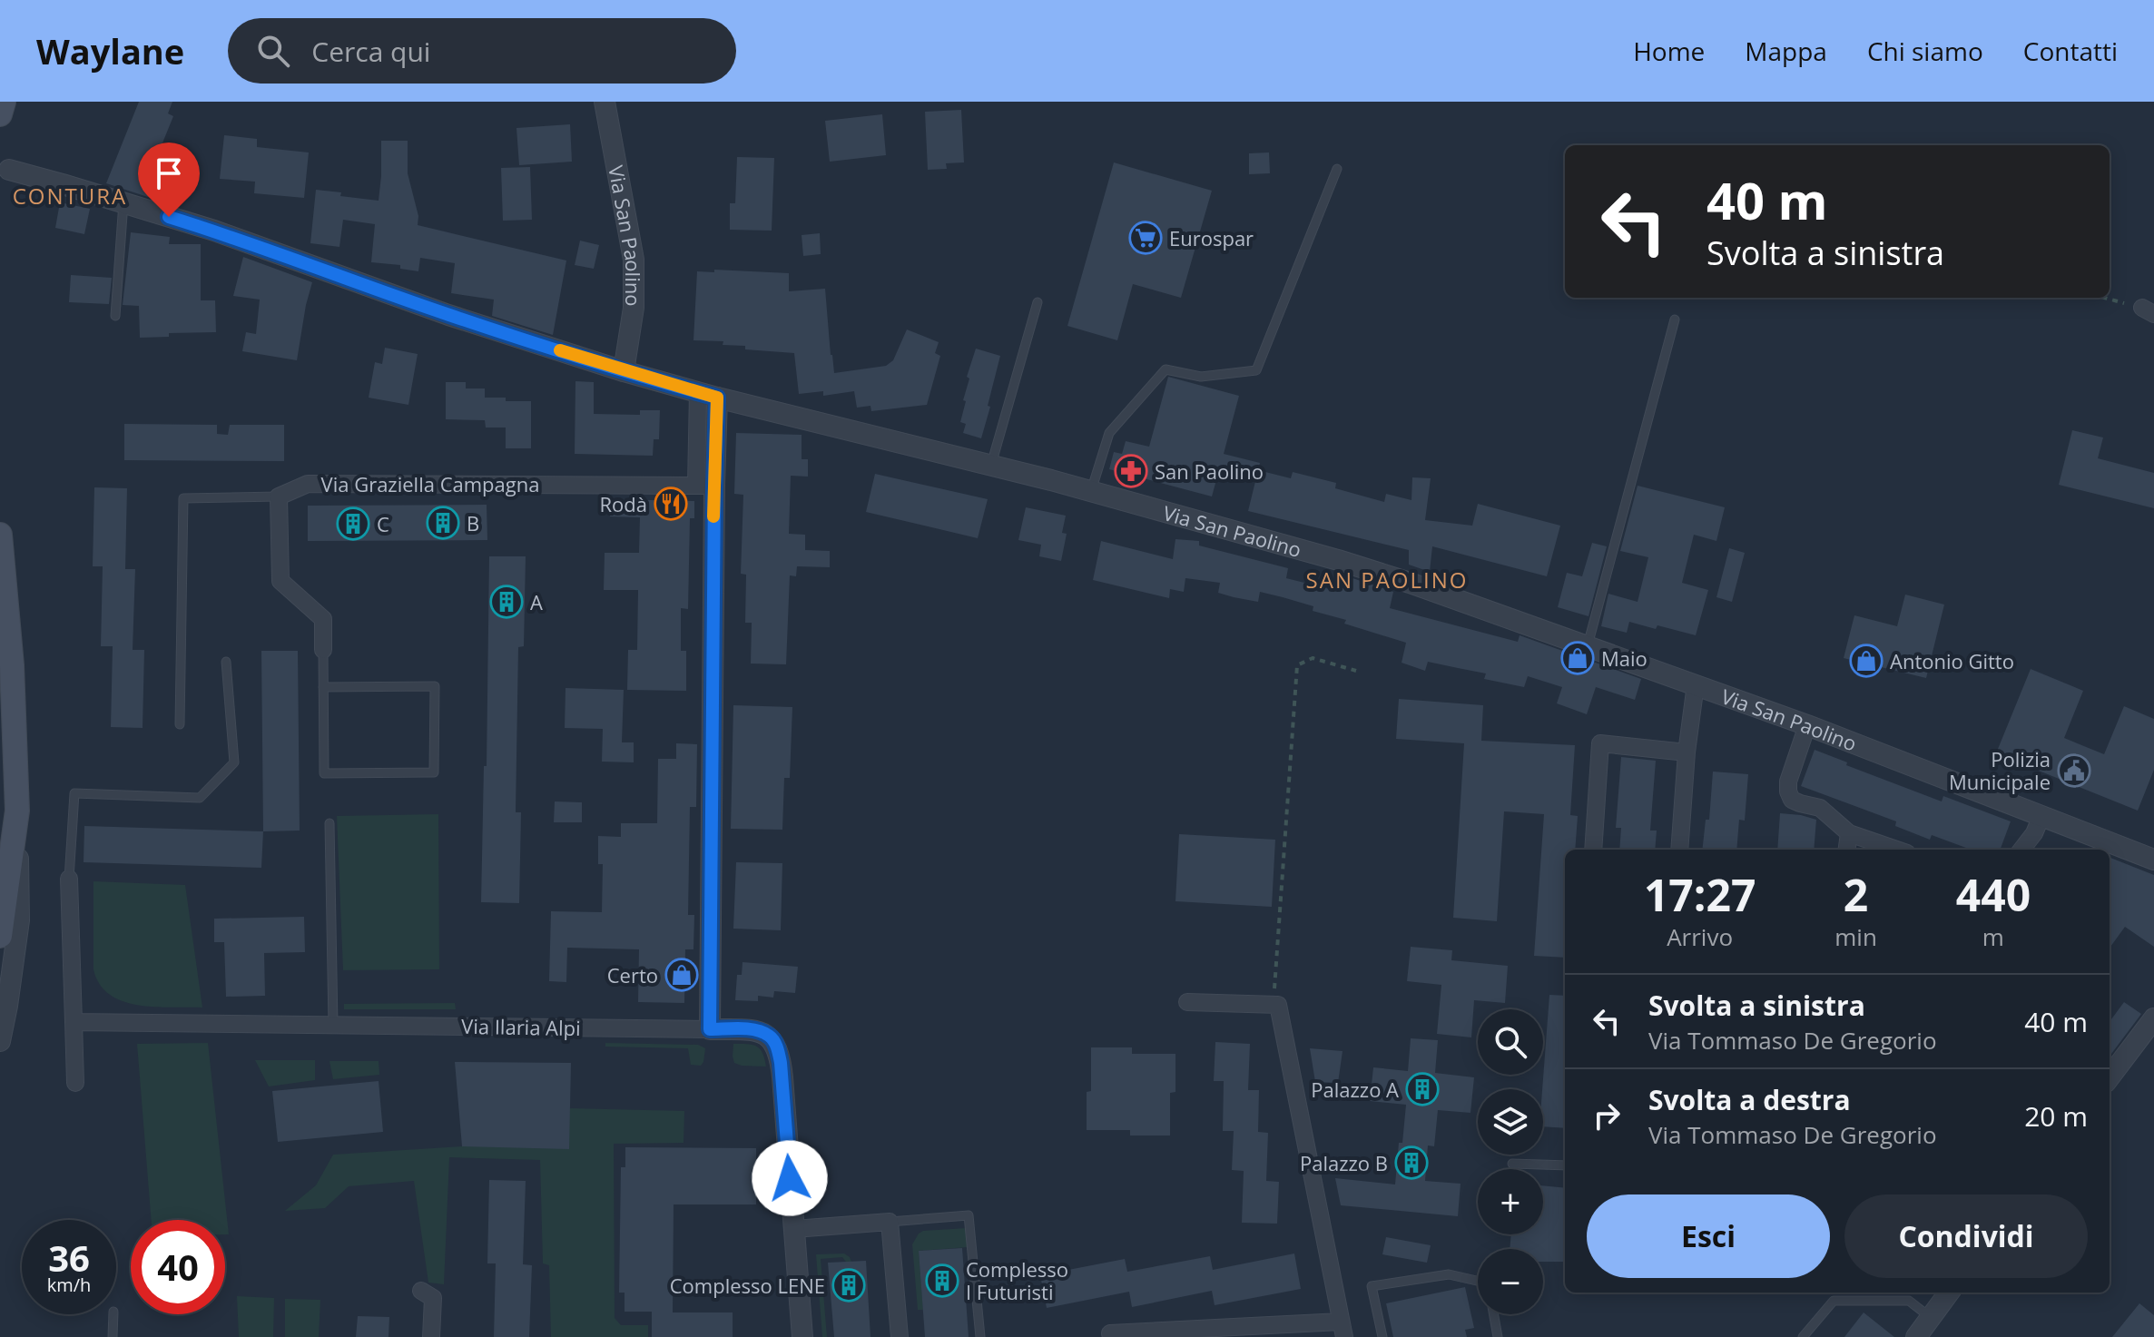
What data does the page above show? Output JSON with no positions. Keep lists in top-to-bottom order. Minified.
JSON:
{"streets":{"street":["Via San Paolino","Via Graziella Campagna","Via Ilaria Alpi"]},"districts":["CONTURA","SAN PAOLINO"],"places":{"supermarket":["Eurospar"],"pharmacy":["San Paolino"],"restaurant":["Rodà"],"building":["B","C","A","Palazzo A","Palazzo B","Complesso I Futuristi","Complesso LENE"],"shop":["Maio","Antonio Gitto","Certo"],"public building":["Polizia Municipale"]},"page":{"header":"Waylane","search":"Cerca qui","nav":["Home","Mappa","Chi siamo","Contatti"],"turn":["40 m","Svolta a sinistra"],"eta":["17:27","Arrivo","2","min","440","m"],"list":[{"name":"Svolta a sinistra","note":"Via Tommaso De Gregorio","value":"40 m"},{"name":"Svolta a destra","note":"Via Tommaso De Gregorio","value":"20 m"}],"map_buttons":["+","−"],"buttons":["Esci","Condividi"],"speed":"36 km/h","limit":"40"}}
